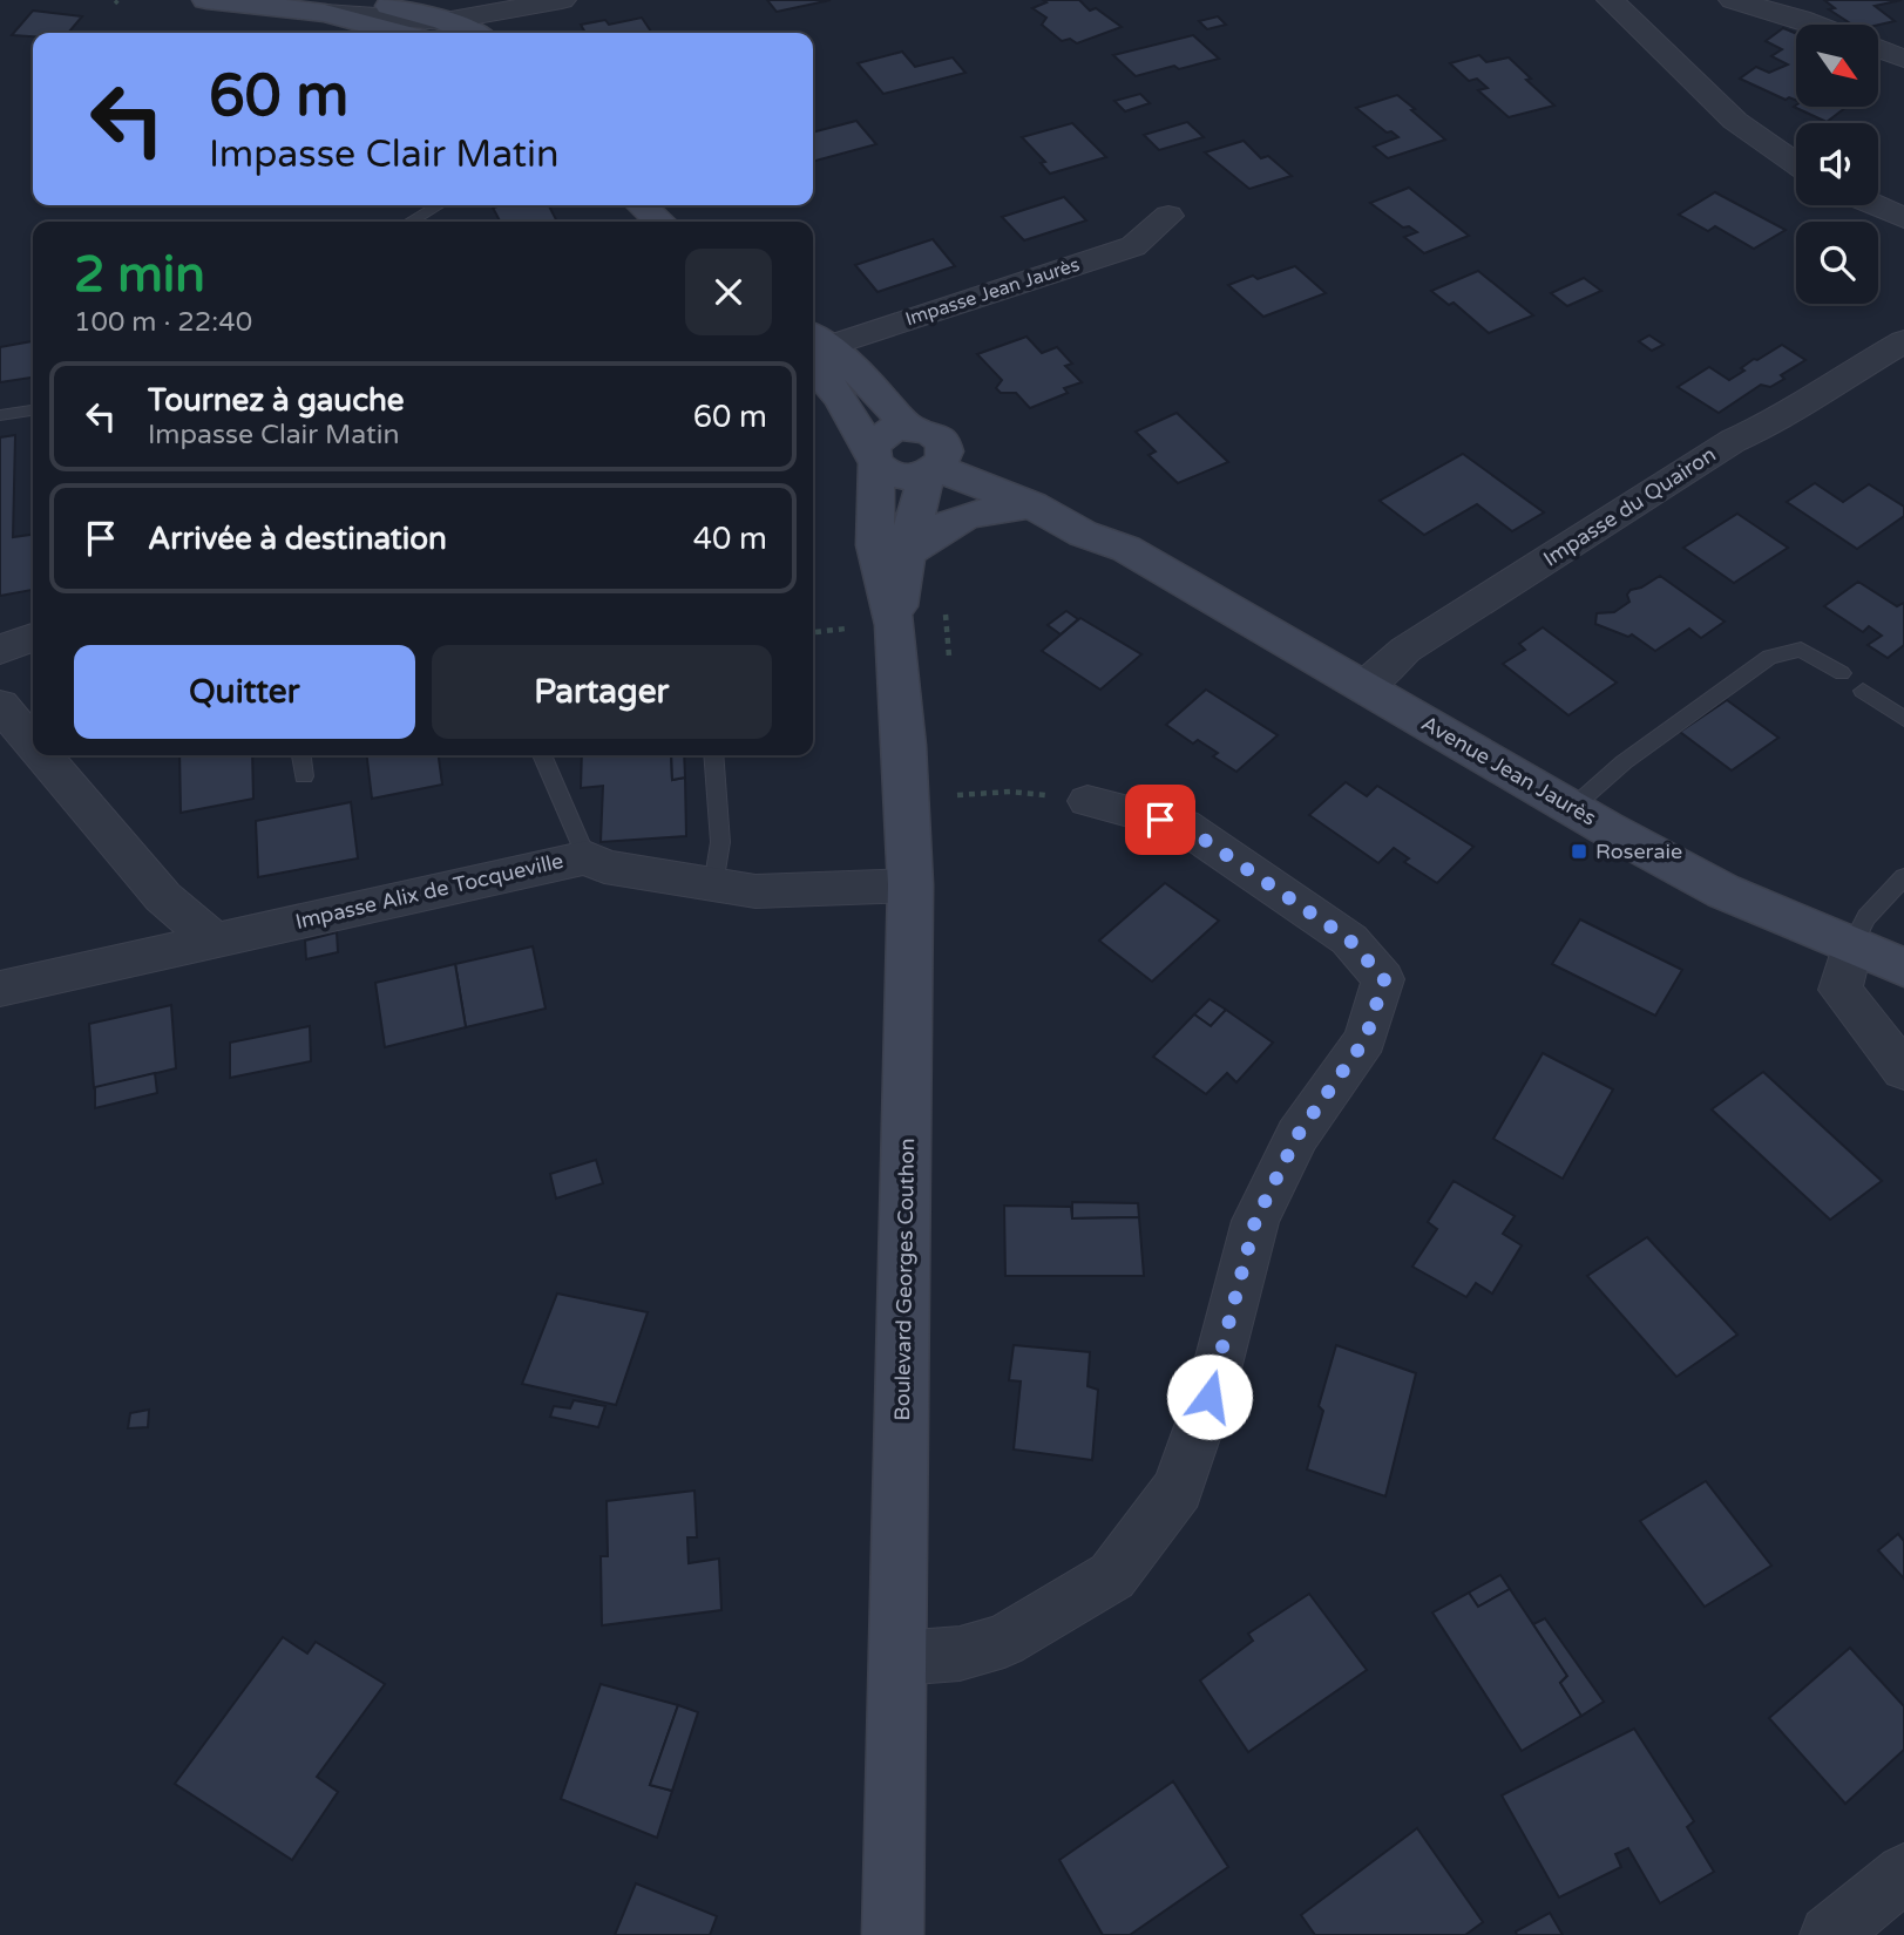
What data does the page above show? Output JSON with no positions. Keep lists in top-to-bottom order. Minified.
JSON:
{"streets":{"main road":["Avenue Jean Jaurès","Boulevard Georges Couthon"],"street":["Impasse Jean Jaurès","Impasse du Quairon","Impasse Alix de Tocqueville"]},"crossings":[["Impasse du Quairon","Avenue Jean Jaurès"],["Avenue Jean Jaurès","Boulevard Georges Couthon"],["Impasse Alix de Tocqueville","Boulevard Georges Couthon"]],"places":{"transit":["Roseraie"]},"north":"bottom right","page":{"turn":["60 m","Impasse Clair Matin"],"heading":["2 min","100 m · 22:40"],"list":[{"name":"Tournez à gauche","note":"Impasse Clair Matin","value":"60 m"},{"name":"Arrivée à destination","value":"40 m"}],"buttons":["Quitter","Partager"]}}
